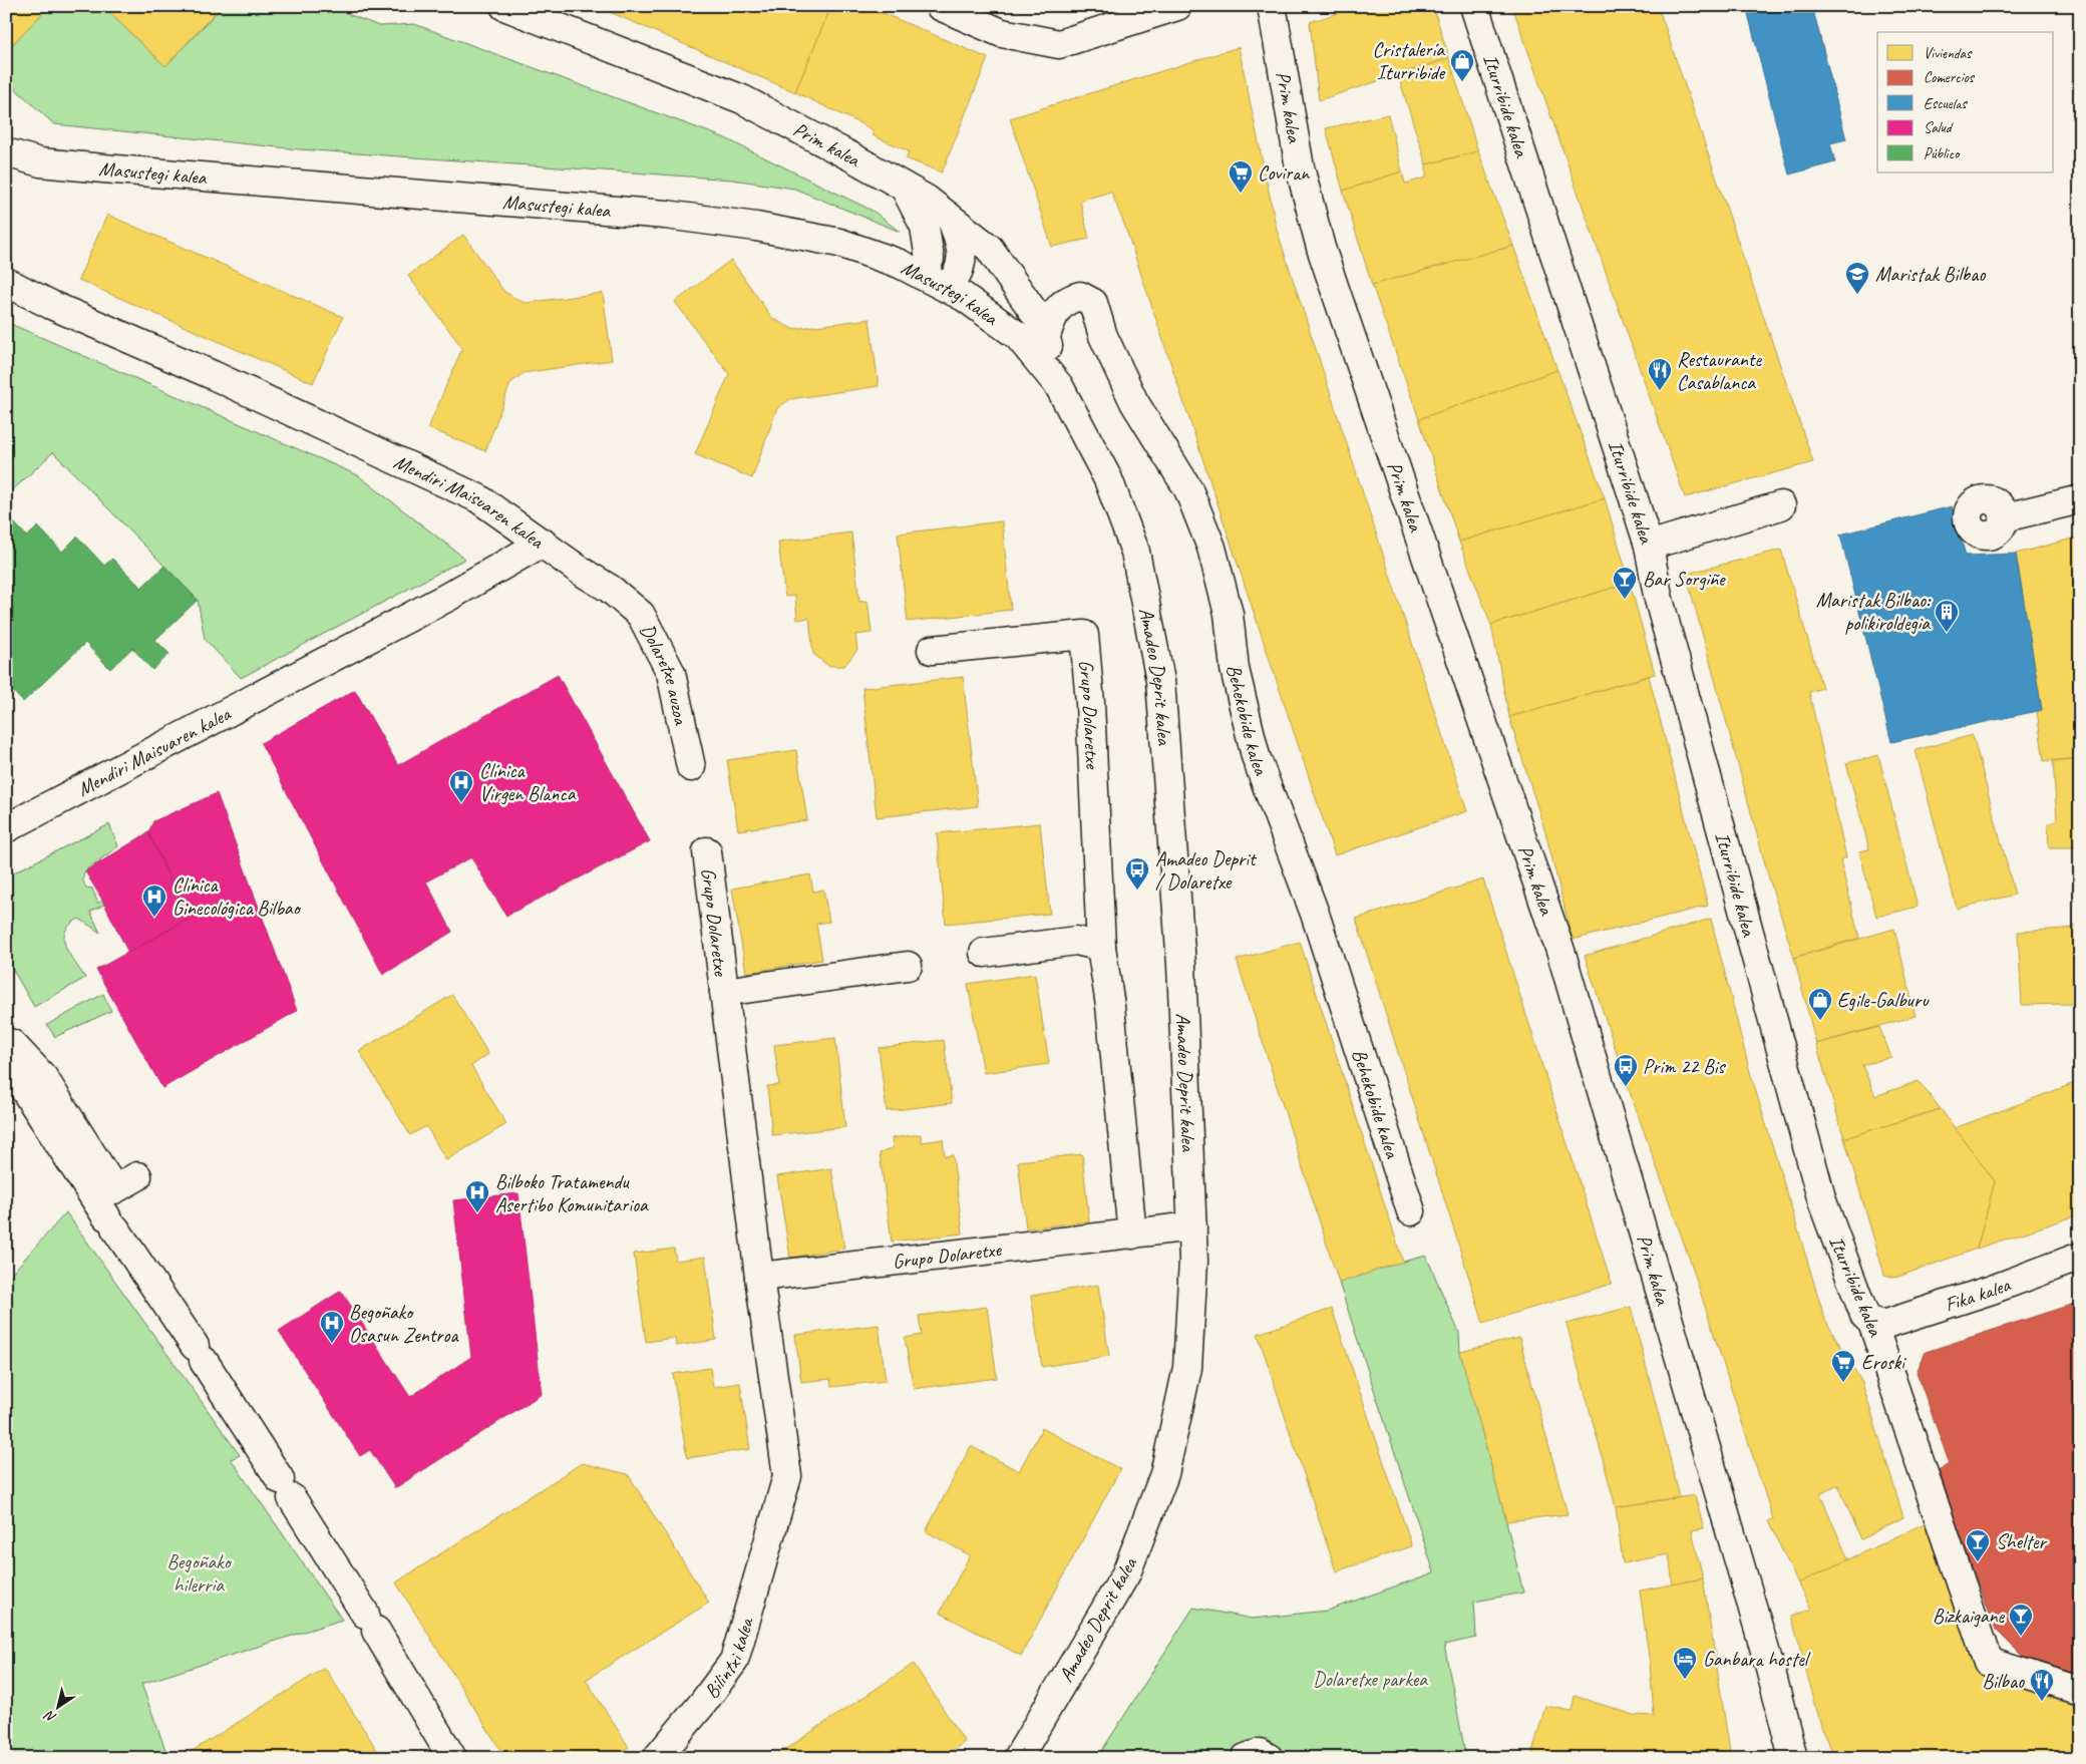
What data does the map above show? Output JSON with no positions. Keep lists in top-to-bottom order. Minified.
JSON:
{"streets":{"street":["Iturribide kalea","Prim kalea","Masustegi kalea","Mendiri Maisuaren kalea","Dolaretxe auzoa","Amadeo Deprit kalea","Grupo Dolaretxe","Behekobide kalea","Fika kalea","Bilintxi kalea"]},"crossings":[["Iturribide kalea","Fika kalea"],["Prim kalea","Masustegi kalea"],["Prim kalea","Amadeo Deprit kalea"],["Prim kalea","Behekobide kalea"],["Masustegi kalea","Amadeo Deprit kalea"],["Mendiri Maisuaren kalea","Dolaretxe auzoa"],["Amadeo Deprit kalea","Grupo Dolaretxe"],["Grupo Dolaretxe","Bilintxi kalea"]],"parks":["Begoñako hilerria","Dolaretxe parkea"],"places":{"shop":["Cristalería Iturribide","Egile-Galburu"],"supermarket":["Coviran","Eroski"],"school or university":["Maristak Bilbao"],"restaurant":["Restaurante Casablanca","Bilbao"],"bar":["Bar Sorgiñe","Shelter","Bizkaigane"],"building":["Maristak Bilbao: polikiroldegia"],"hospital":["Clínica Virgen Blanca","Clínica Ginecológica Bilbao","Bilboko Tratamendu Asertibo Komunitarioa","Begoñako Osasun Zentroa"],"bus stop":["Amadeo Deprit / Dolaretxe","Prim 22 Bis"],"hotel":["Ganbara hostel"]},"legend":["Viviendas","Comercios","Escuelas","Salud","Público"],"north":"bottom left"}
